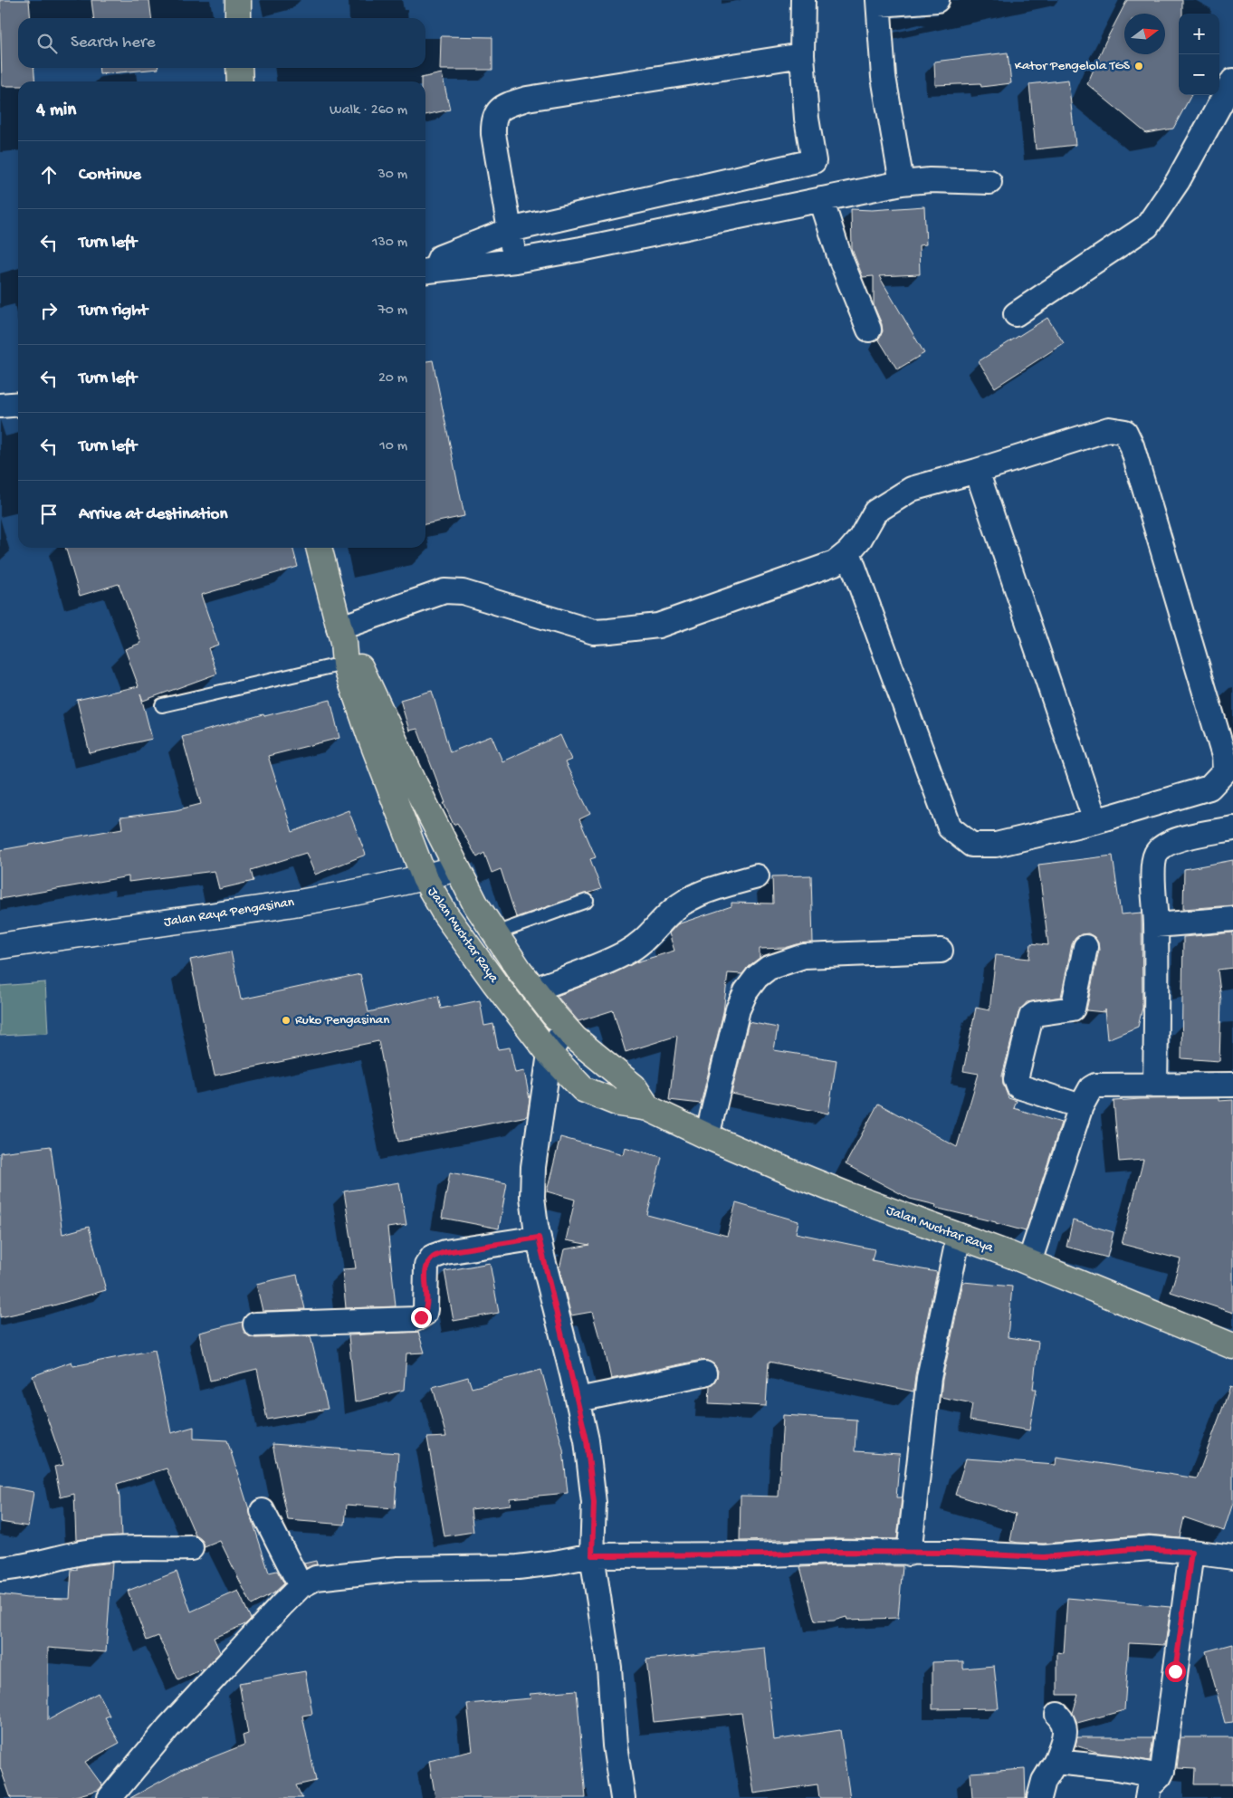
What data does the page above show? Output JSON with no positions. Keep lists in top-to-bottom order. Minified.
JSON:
{"streets":{"highway":["Jalan Muchtar Raya"],"main road":["Jalan Raya Pengasinan"]},"crossings":[["Jalan Raya Pengasinan","Jalan Muchtar Raya"]],"places":["Kator Pengelola TGS","Ruko Pengasinan"],"north":"right","page":{"map_buttons":["+","−"],"search":"Search here","heading":["4 min","Walk · 260 m"],"list":[["Continue","30 m"],["Turn left","130 m"],["Turn right","70 m"],["Turn left","20 m"],["Turn left","10 m"],"Arrive at destination"]}}
